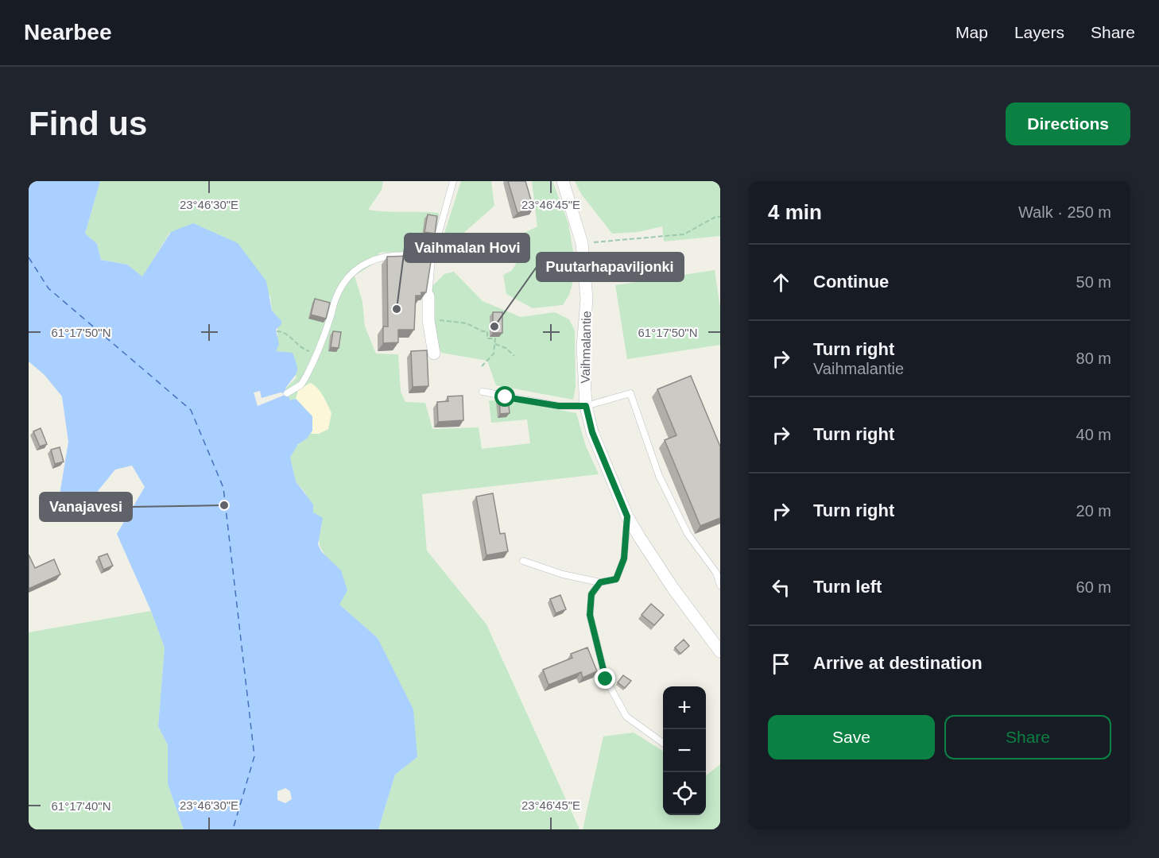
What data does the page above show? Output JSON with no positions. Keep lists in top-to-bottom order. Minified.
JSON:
{"streets":{"street":["Vaihmalantie"]},"places":["Vaihmalan Hovi","Puutarhapaviljonki","Vanajavesi"],"page":{"header":"Nearbee","nav":["Map","Layers","Share"],"buttons":["Directions",["Save","Share"]],"title":"Find us","heading":["4 min","Walk · 250 m"],"list":[["Continue","50 m"],["Turn right","Vaihmalantie","80 m"],["Turn right","40 m"],["Turn right","20 m"],["Turn left","60 m"],"Arrive at destination"],"map_buttons":["+","−"]},"coordinates":["23°46'30\"E","23°46'45\"E","61°17'50\"N","61°17'40\"N"]}
